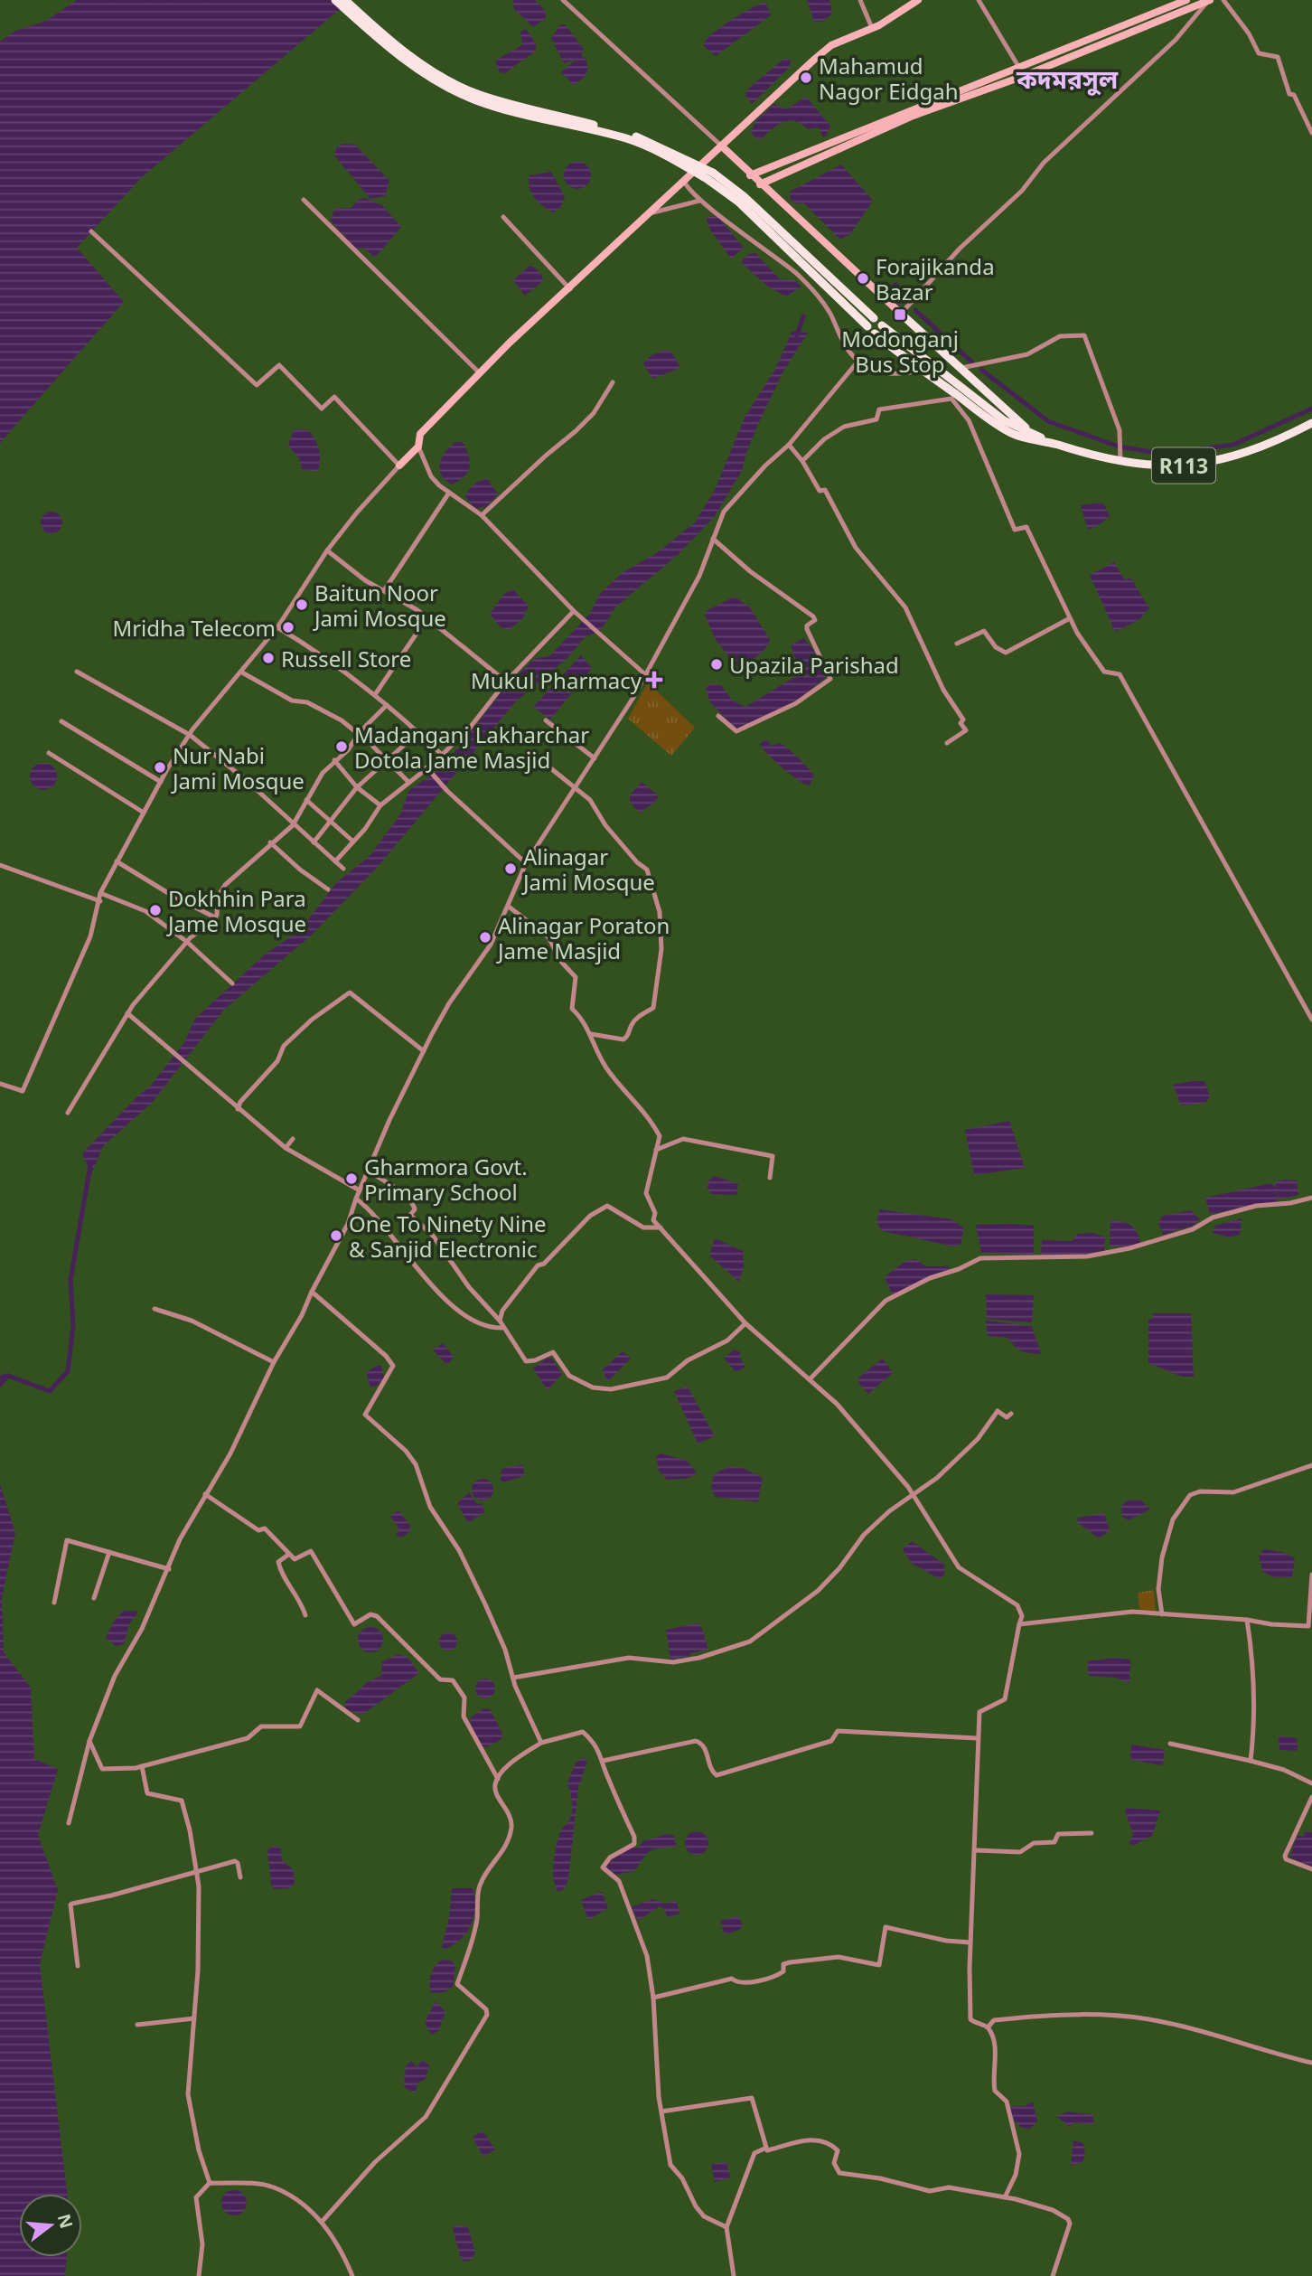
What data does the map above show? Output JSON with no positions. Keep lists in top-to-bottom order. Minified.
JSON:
{"streets":{"main road":["R113"]},"districts":["কদমরসুল"],"places":{"other":["Mahamud Nagor Eidgah","Forajikanda Bazar","Baitun Noor Jami Mosque","Mridha Telecom","Russell Store","Upazila Parishad","Madanganj Lakharchar Dotola Jame Masjid","Nur Nabi Jami Mosque","Alinagar Jami Mosque","Dokhhin Para Jame Mosque","Alinagar Poraton Jame Masjid","Gharmora Govt. Primary School","One To Ninety Nine & Sanjid Electronic"],"transit":["Modonganj Bus Stop"],"health":["Mukul Pharmacy"]},"north":"right"}
